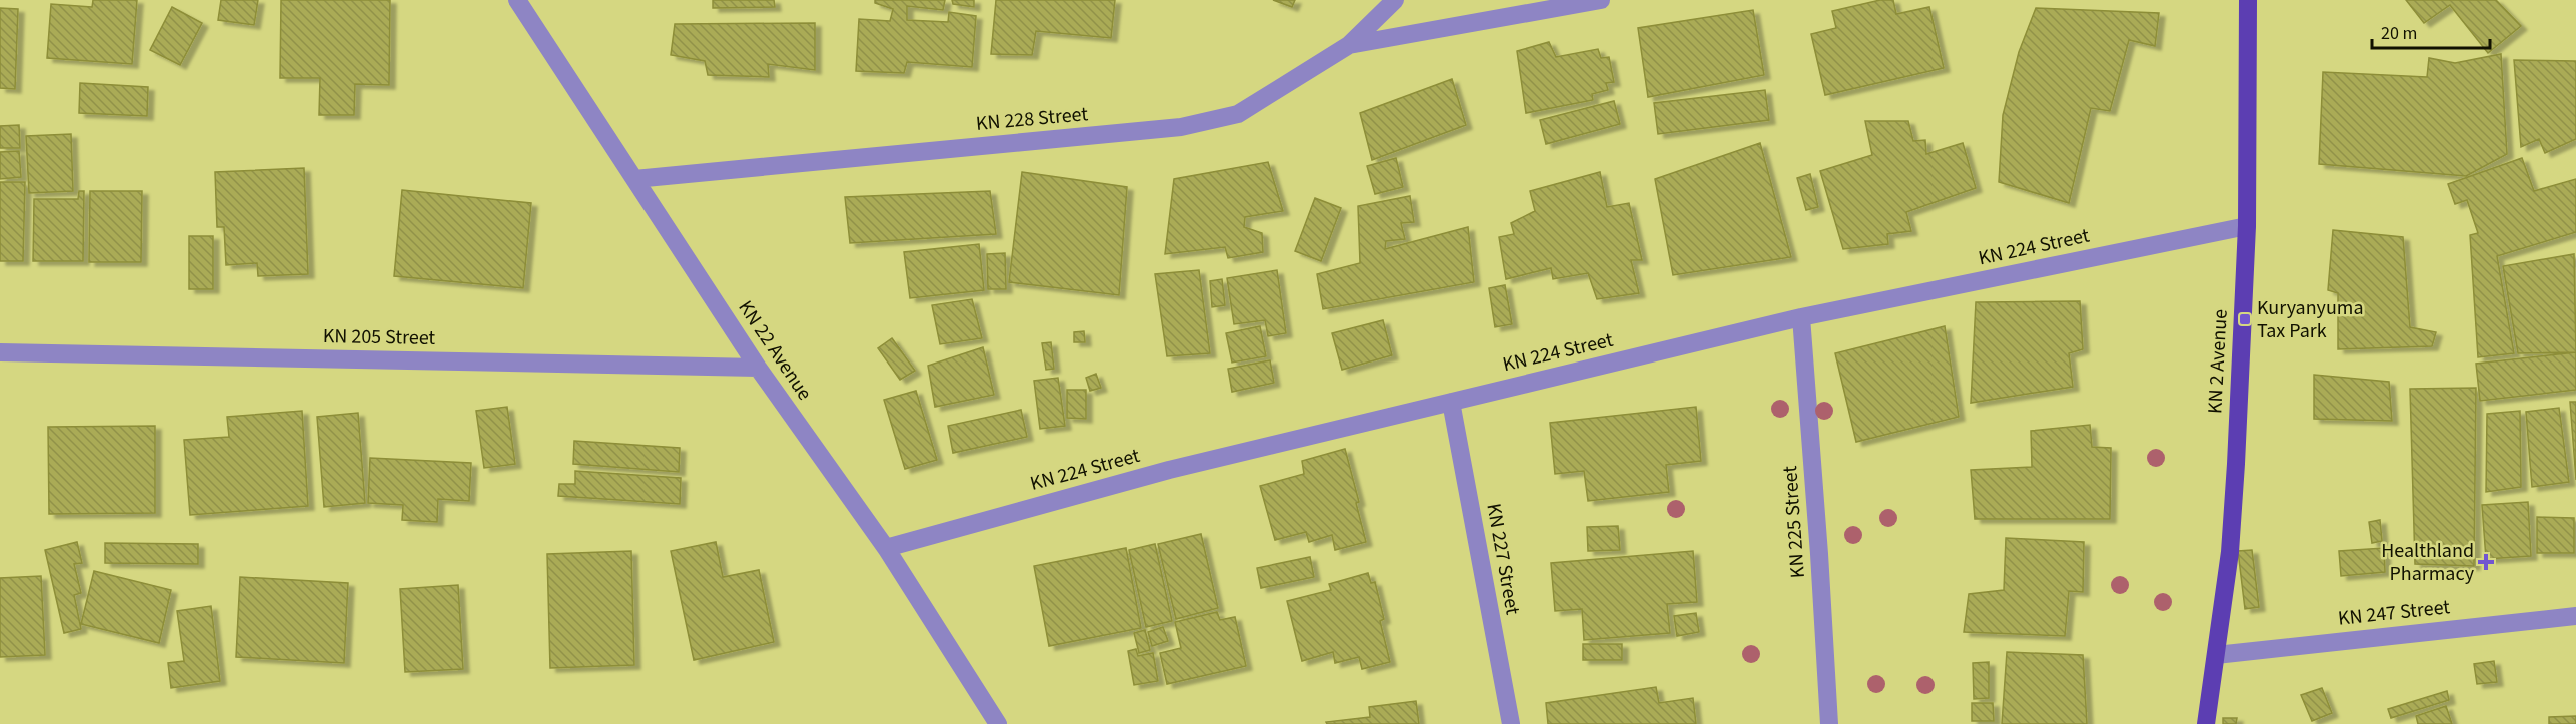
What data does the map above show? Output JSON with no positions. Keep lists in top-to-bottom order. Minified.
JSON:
{"streets":{"main road":["KN 2 Avenue"],"street":["KN 228 Street","KN 224 Street","KN 205 Street","KN 22 Avenue","KN 225 Street","KN 227 Street","KN 247 Street"]},"crossings":[["KN 228 Street","KN 22 Avenue"],["KN 224 Street","KN 22 Avenue"],["KN 224 Street","KN 2 Avenue"],["KN 224 Street","KN 225 Street"],["KN 224 Street","KN 227 Street"],["KN 205 Street","KN 22 Avenue"],["KN 2 Avenue","KN 247 Street"]],"places":{"transit":["Kuryanyuma Tax Park"],"health":["Healthland Pharmacy"]},"scale_bar":"20 m"}
